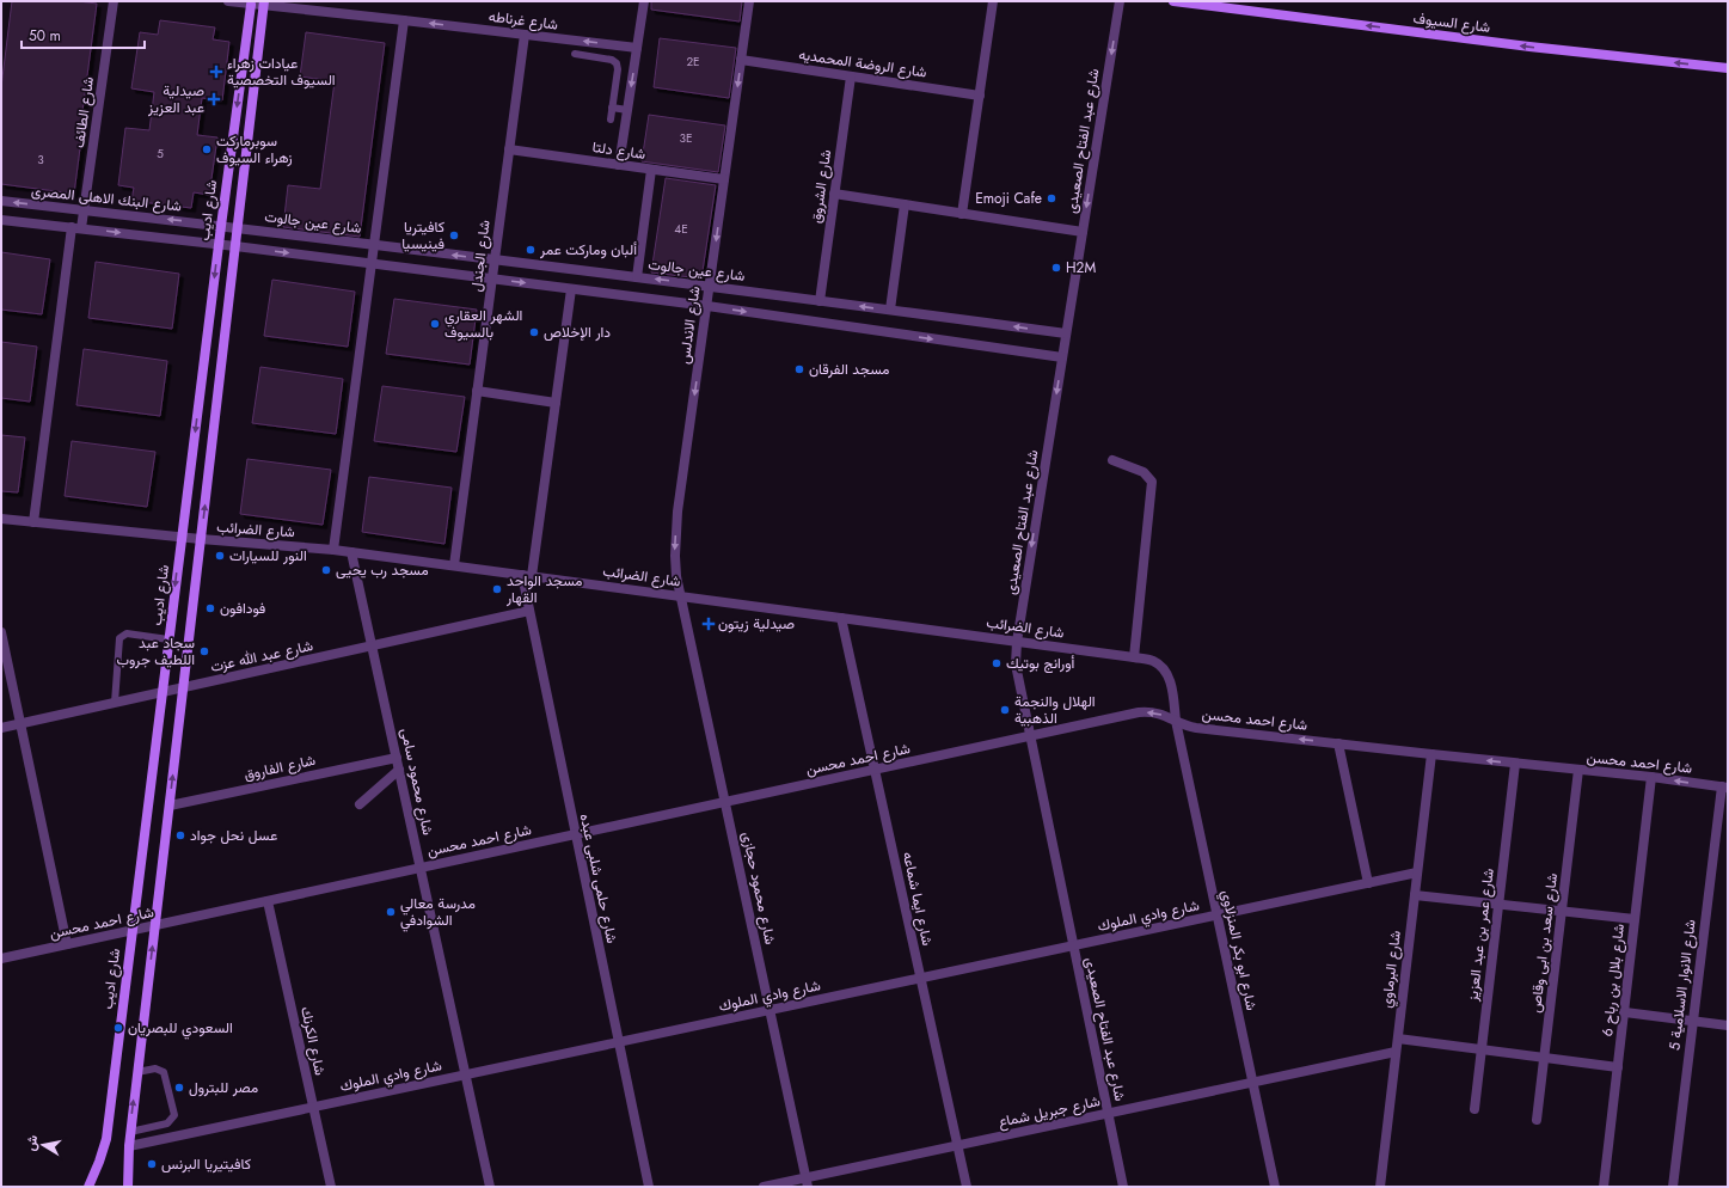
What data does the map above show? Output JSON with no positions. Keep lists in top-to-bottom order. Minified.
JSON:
{"streets":{"main road":["شارع السيوف","شارع اديب"],"street":["شارع غرناطه","شارع الروضة المحمديه","شارع الطائف","شارع عبد الفتاح الصعيدى","شارع دلتا","شارع الشروق","شارع البنك الاهلى المصرى","شارع عين جالوت","شارع الجندل","شارع الاندلس","شارع الضرائب","شارع عبد الله عزت","شارع احمد محسن","شارع الفاروق","شارع محمود سامى","شارع حلمى شلبى عبده","شارع محمود حجازى","شارع ايما شماعه","شارع وادي الملوك","شارع عمر بن عبد العزيز","شارع سعد بن ابى وقاص","شارع ابو بكر المنزلاوي","شارع البرماوي","شارع بلال بن رباح 6","شارع الانوار الاسلامية 5","شارع الكرنك","شارع جبريل شماع"]},"crossings":[["شارع غرناطه","شارع اديب"],["شارع غرناطه","شارع الجندل"],["شارع الروضة المحمديه","شارع الشروق"],["شارع الروضة المحمديه","شارع الاندلس"],["شارع الطائف","شارع البنك الاهلى المصرى"],["شارع الطائف","شارع الضرائب"],["شارع عبد الفتاح الصعيدى","شارع عين جالوت"],["شارع عبد الفتاح الصعيدى","شارع الضرائب"],["شارع عبد الفتاح الصعيدى","شارع احمد محسن"],["شارع عبد الفتاح الصعيدى","شارع وادي الملوك"],["شارع عبد الفتاح الصعيدى","شارع جبريل شماع"],["شارع دلتا","شارع الجندل"],["شارع دلتا","شارع الاندلس"],["شارع الشروق","شارع عين جالوت"],["شارع البنك الاهلى المصرى","شارع اديب"],["شارع البنك الاهلى المصرى","شارع عين جالوت"],["شارع اديب","شارع الضرائب"],["شارع اديب","شارع عبد الله عزت"],["شارع اديب","شارع احمد محسن"],["شارع عين جالوت","شارع الجندل"],["شارع عين جالوت","شارع الاندلس"],["شارع الجندل","شارع الضرائب"],["شارع الاندلس","شارع الضرائب"],["شارع الاندلس","شارع محمود حجازى"],["شارع الضرائب","شارع احمد محسن"],["شارع الضرائب","شارع محمود سامى"],["شارع الضرائب","شارع حلمى شلبى عبده"],["شارع الضرائب","شارع محمود حجازى"],["شارع الضرائب","شارع ايما شماعه"],["شارع الضرائب","شارع ابو بكر المنزلاوي"],["شارع عبد الله عزت","شارع محمود سامى"],["شارع عبد الله عزت","شارع حلمى شلبى عبده"],["شارع احمد محسن","شارع محمود سامى"],["شارع احمد محسن","شارع حلمى شلبى عبده"],["شارع احمد محسن","شارع محمود حجازى"],["شارع احمد محسن","شارع ايما شماعه"],["شارع احمد محسن","شارع عمر بن عبد العزيز"],["شارع احمد محسن","شارع سعد بن ابى وقاص"],["شارع احمد محسن","شارع ابو بكر المنزلاوي"],["شارع احمد محسن","شارع البرماوي"],["شارع احمد محسن","شارع بلال بن رباح 6"],["شارع احمد محسن","شارع الانوار الاسلامية 5"],["شارع احمد محسن","شارع الكرنك"],["شارع الفاروق","شارع محمود سامى"],["شارع محمود سامى","شارع وادي الملوك"],["شارع حلمى شلبى عبده","شارع وادي الملوك"],["شارع محمود حجازى","شارع وادي الملوك"],["شارع محمود حجازى","شارع جبريل شماع"],["شارع ايما شماعه","شارع وادي الملوك"],["شارع ايما شماعه","شارع جبريل شماع"],["شارع وادي الملوك","شارع ابو بكر المنزلاوي"],["شارع وادي الملوك","شارع البرماوي"],["شارع وادي الملوك","شارع الكرنك"],["شارع ابو بكر المنزلاوي","شارع جبريل شماع"],["شارع البرماوي","شارع جبريل شماع"]],"one_way":["شارع غرناطه","شارع السيوف","شارع عبد الفتاح الصعيدى","شارع الاندلس"],"places":{"health":["عيادات زهراء السيوف التخصصية","صيدلية عبد العزيز","صيدلية زيتون"],"other":["سوبرماركت زهراء السيوف","Emoji Cafe","كافيتريا فينيسيا","ألبان وماركت عمر","H2M","الشهر العقاري بالسيوف","دار الإخلاص","مسجد الفرقان","النور للسيارات","مسجد رب يحيى","مسجد الواحد القهار","فودافون","سجاد عبد اللطيف جروب","أورانج بوتيك","الهلال والنجمة الذهبية","عسل نحل جواد","مدرسة معالي الشوادفي","السعودي للبصريان","مصر للبترول","كافيتيريا البرنس"]},"house_numbers":["2E","3E","5","3","4E"],"scale_bar":"50 m","north":"left"}
